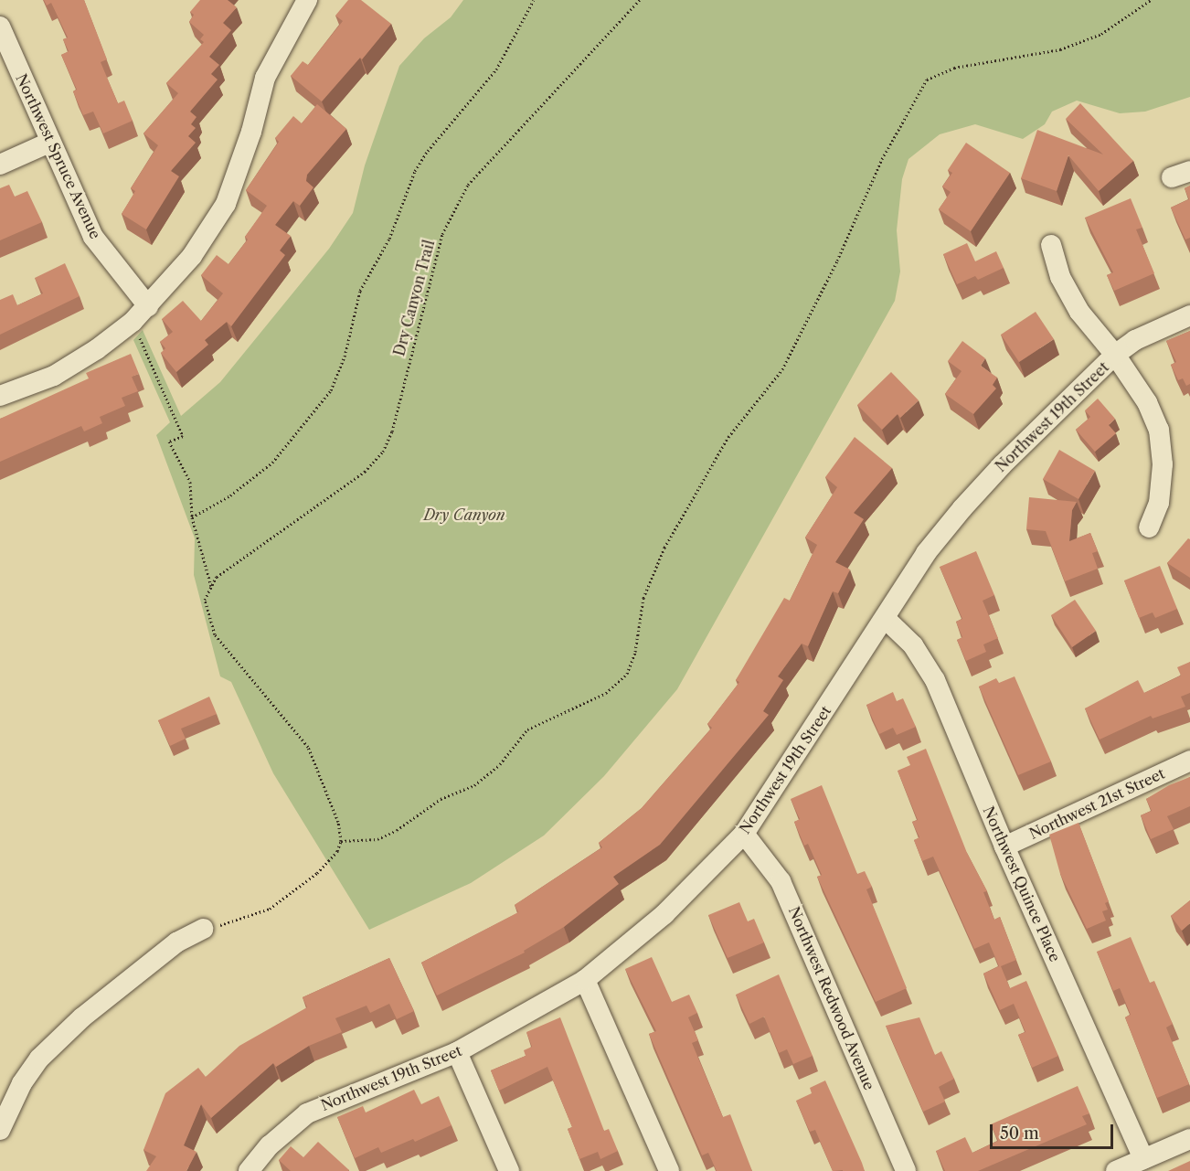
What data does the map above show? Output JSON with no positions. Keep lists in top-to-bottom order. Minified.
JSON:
{"streets":{"street":["Northwest Spruce Avenue","Northwest 19th Street","Northwest 21st Street","Northwest Quince Place","Northwest Redwood Avenue"],"path":["Dry Canyon Trail"]},"crossings":[["Northwest 19th Street","Northwest Quince Place"],["Northwest 19th Street","Northwest Redwood Avenue"],["Northwest 21st Street","Northwest Quince Place"]],"parks":["Dry Canyon"],"scale_bar":"50 m"}
